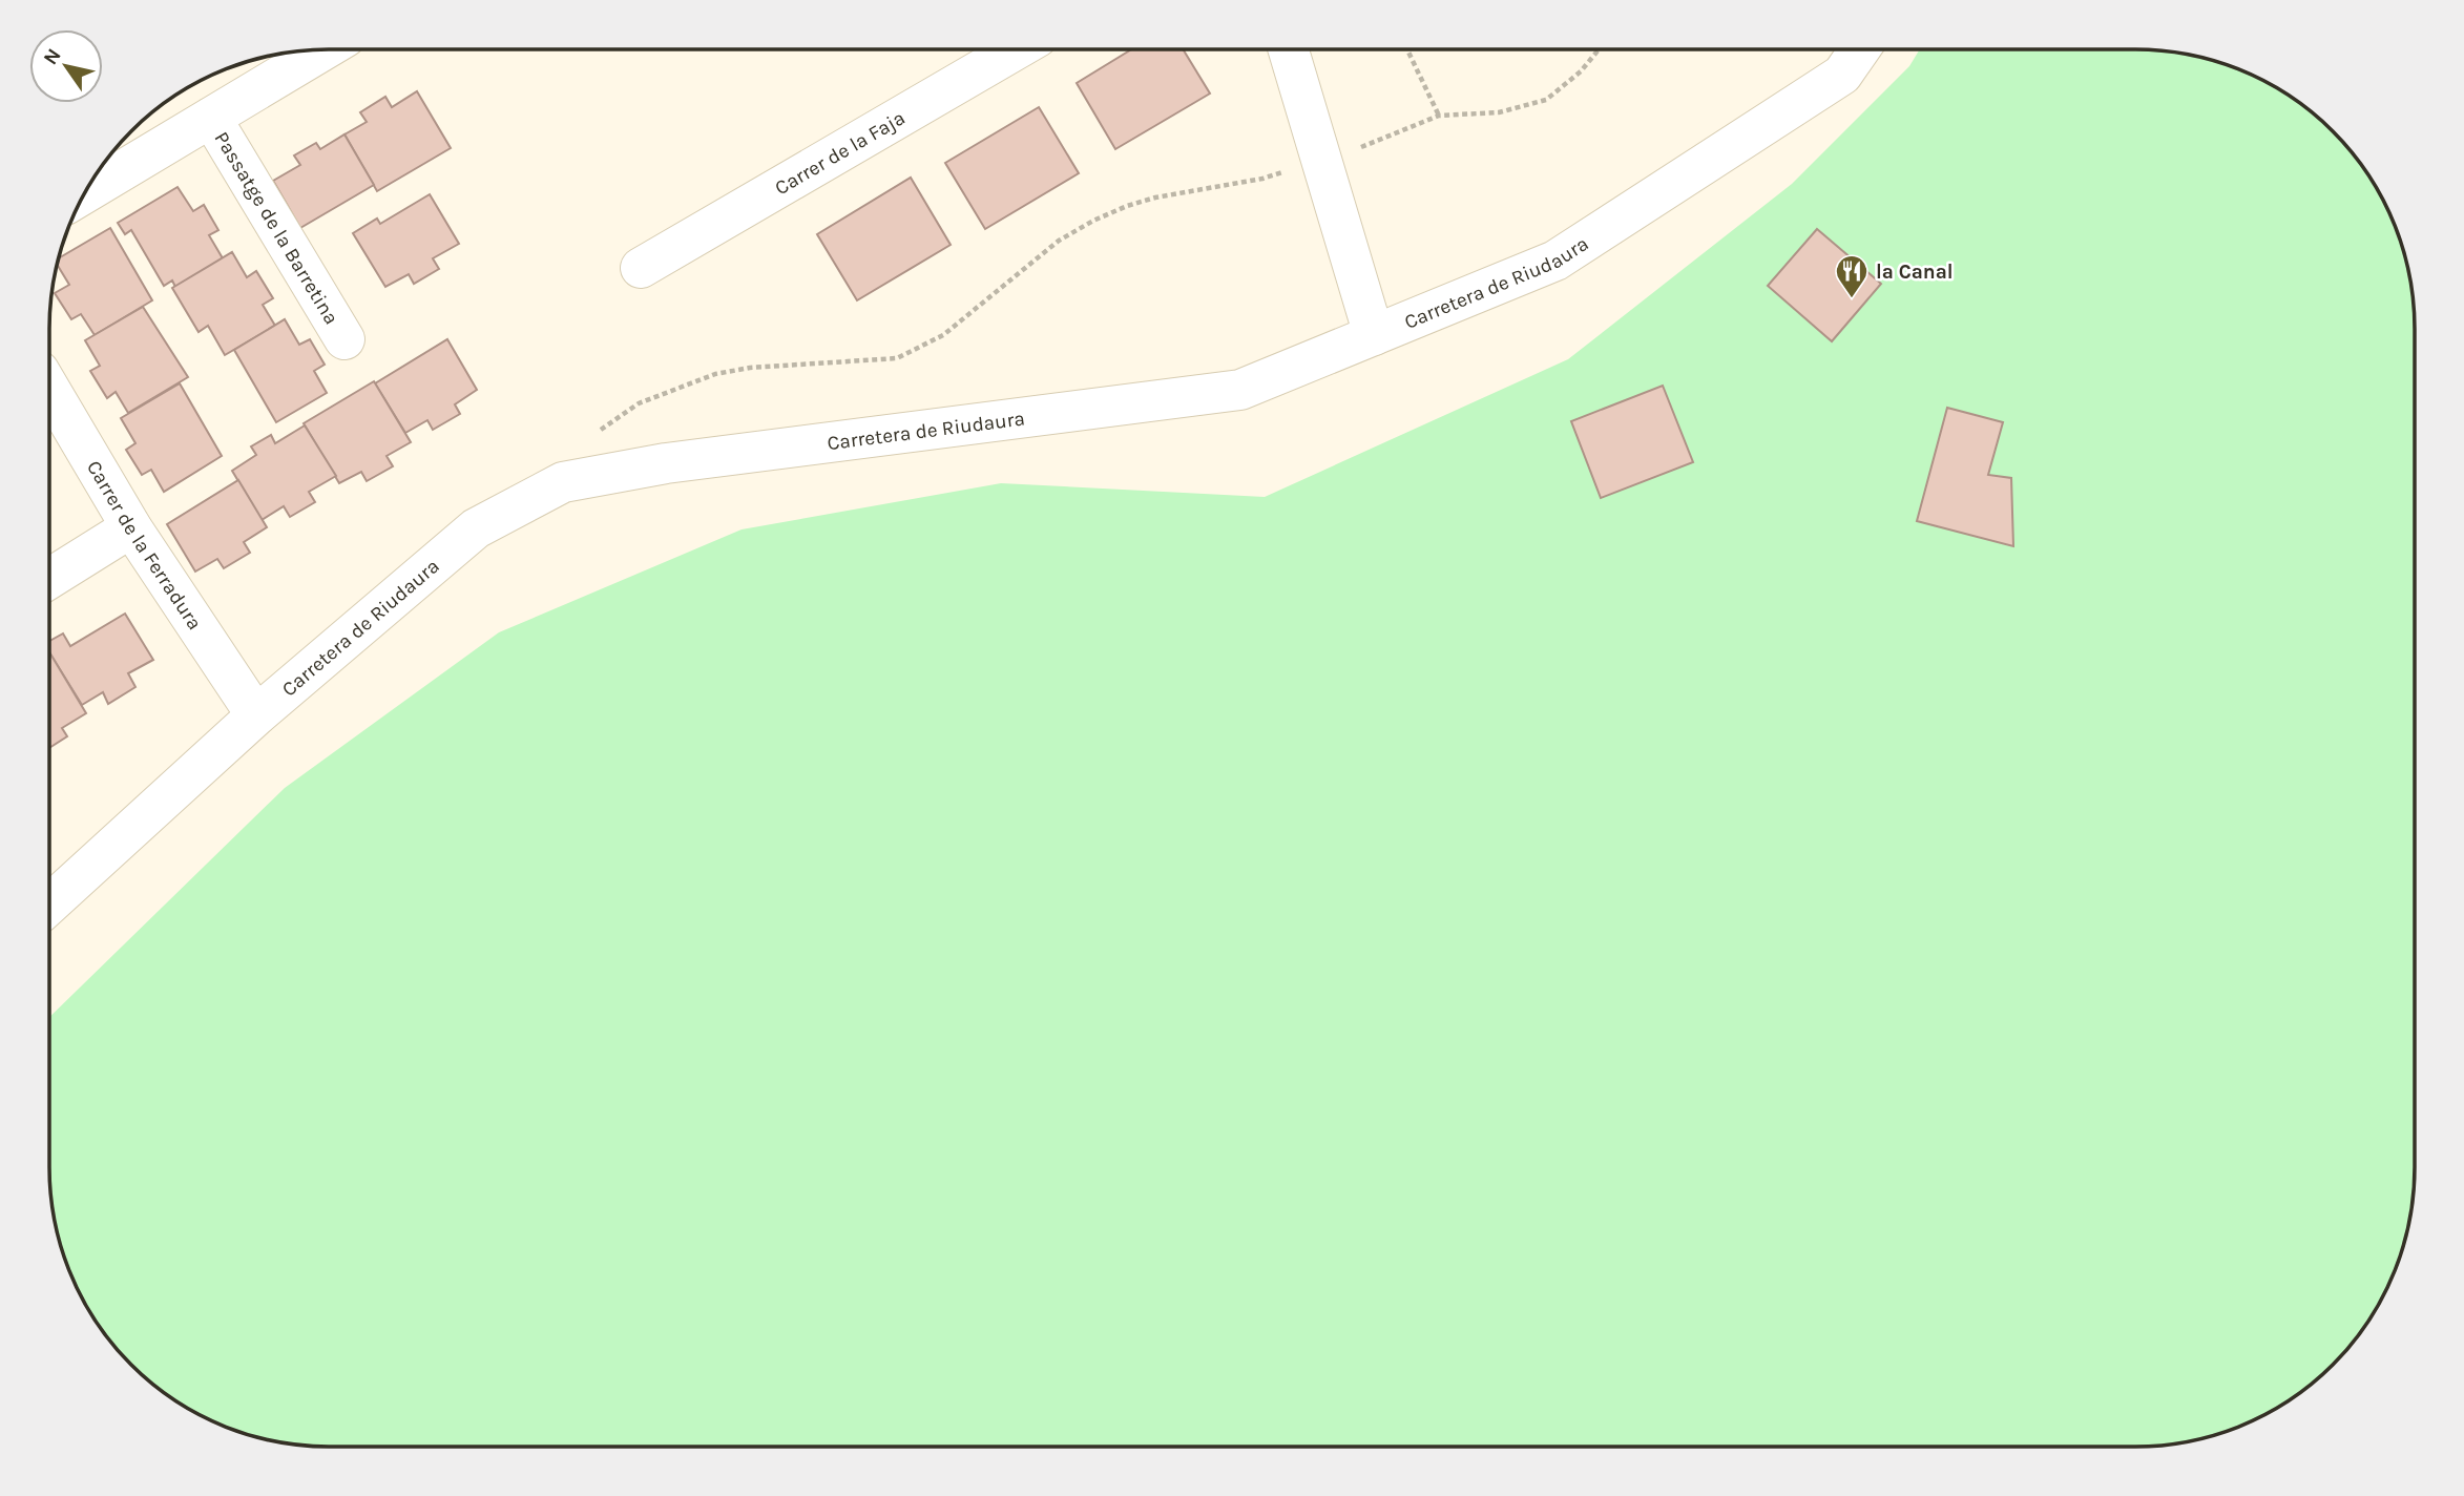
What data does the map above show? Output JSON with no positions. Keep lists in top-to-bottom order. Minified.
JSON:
{"streets":{"street":["Carrer de la Faja","Passatge de la Barretina","Carretera de Riudaura","Carrer de la Ferradura"]},"crossings":[["Carretera de Riudaura","Carrer de la Ferradura"]],"places":{"restaurant":["la Canal"]},"north":"top left"}
